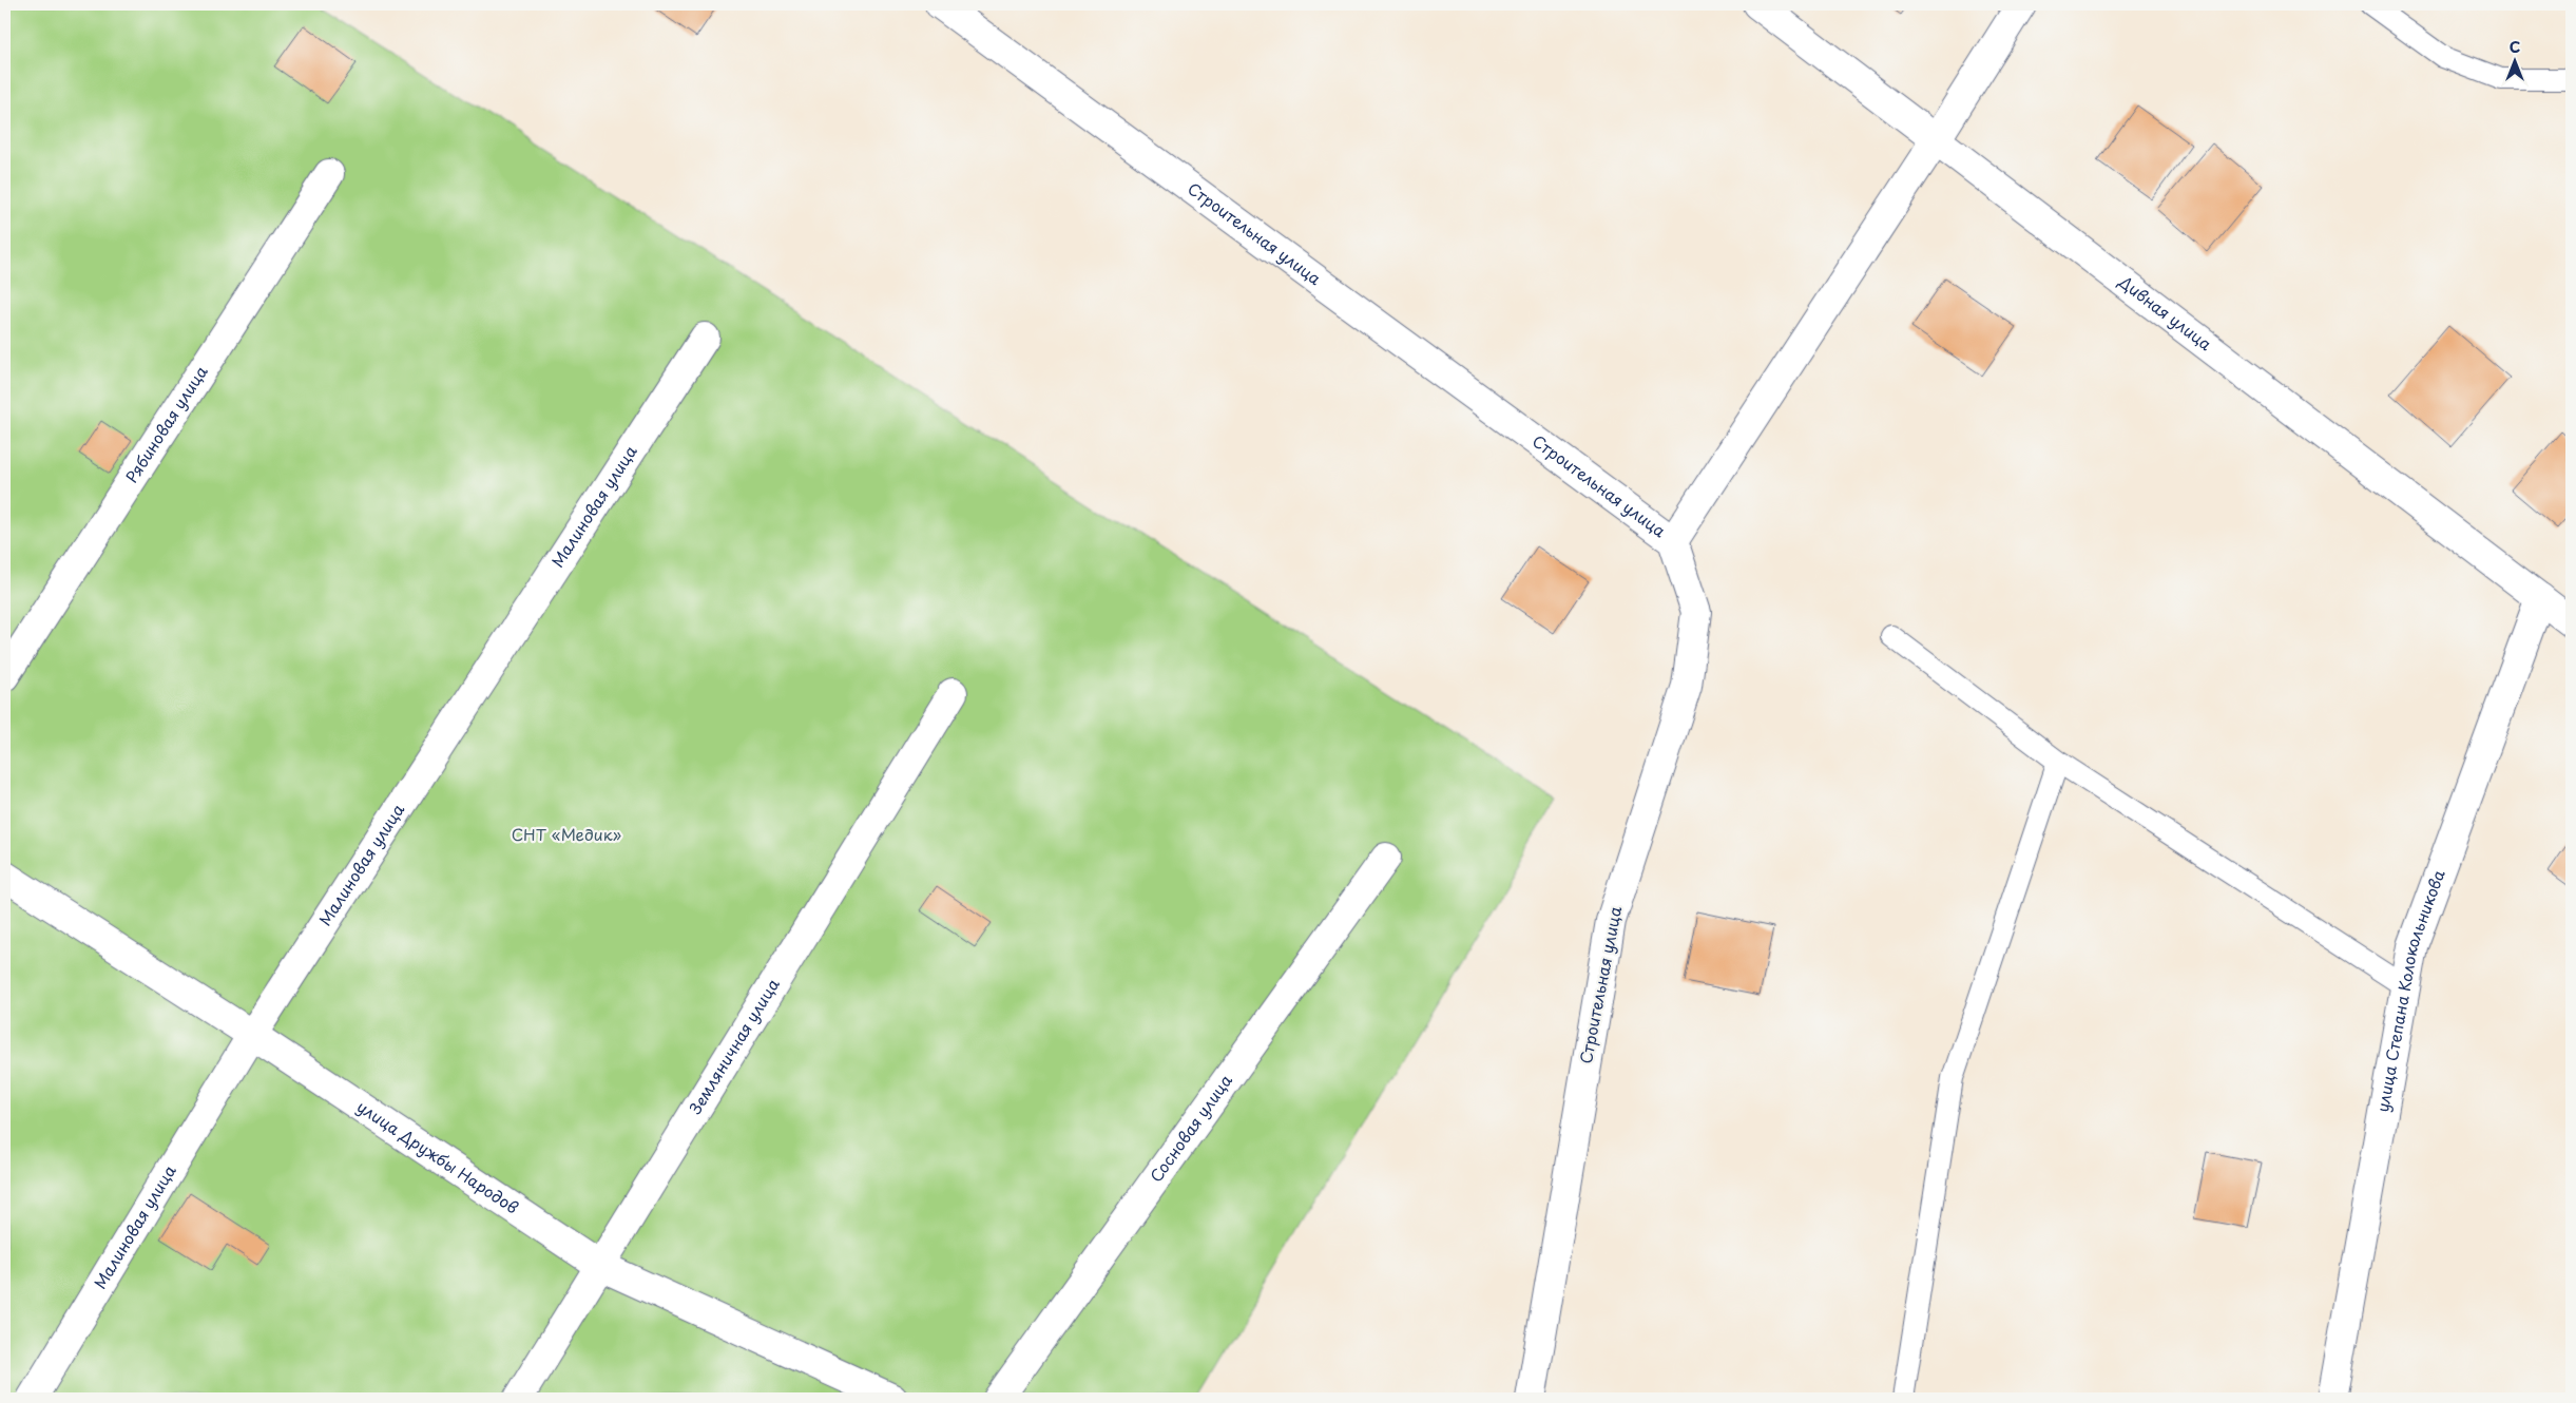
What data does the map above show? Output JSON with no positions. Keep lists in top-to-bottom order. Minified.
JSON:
{"streets":{"street":["Строительная улица","Дивная улица","Рябиновая улица","Малиновая улица","улица Степана Колокольникова","Земляничная улица","Сосновая улица","улица Дружбы Народов"]},"crossings":[["Дивная улица","улица Степана Колокольникова"],["Малиновая улица","улица Дружбы Народов"],["Земляничная улица","улица Дружбы Народов"]],"parks":["СНТ «Медик»"],"north":"top"}
